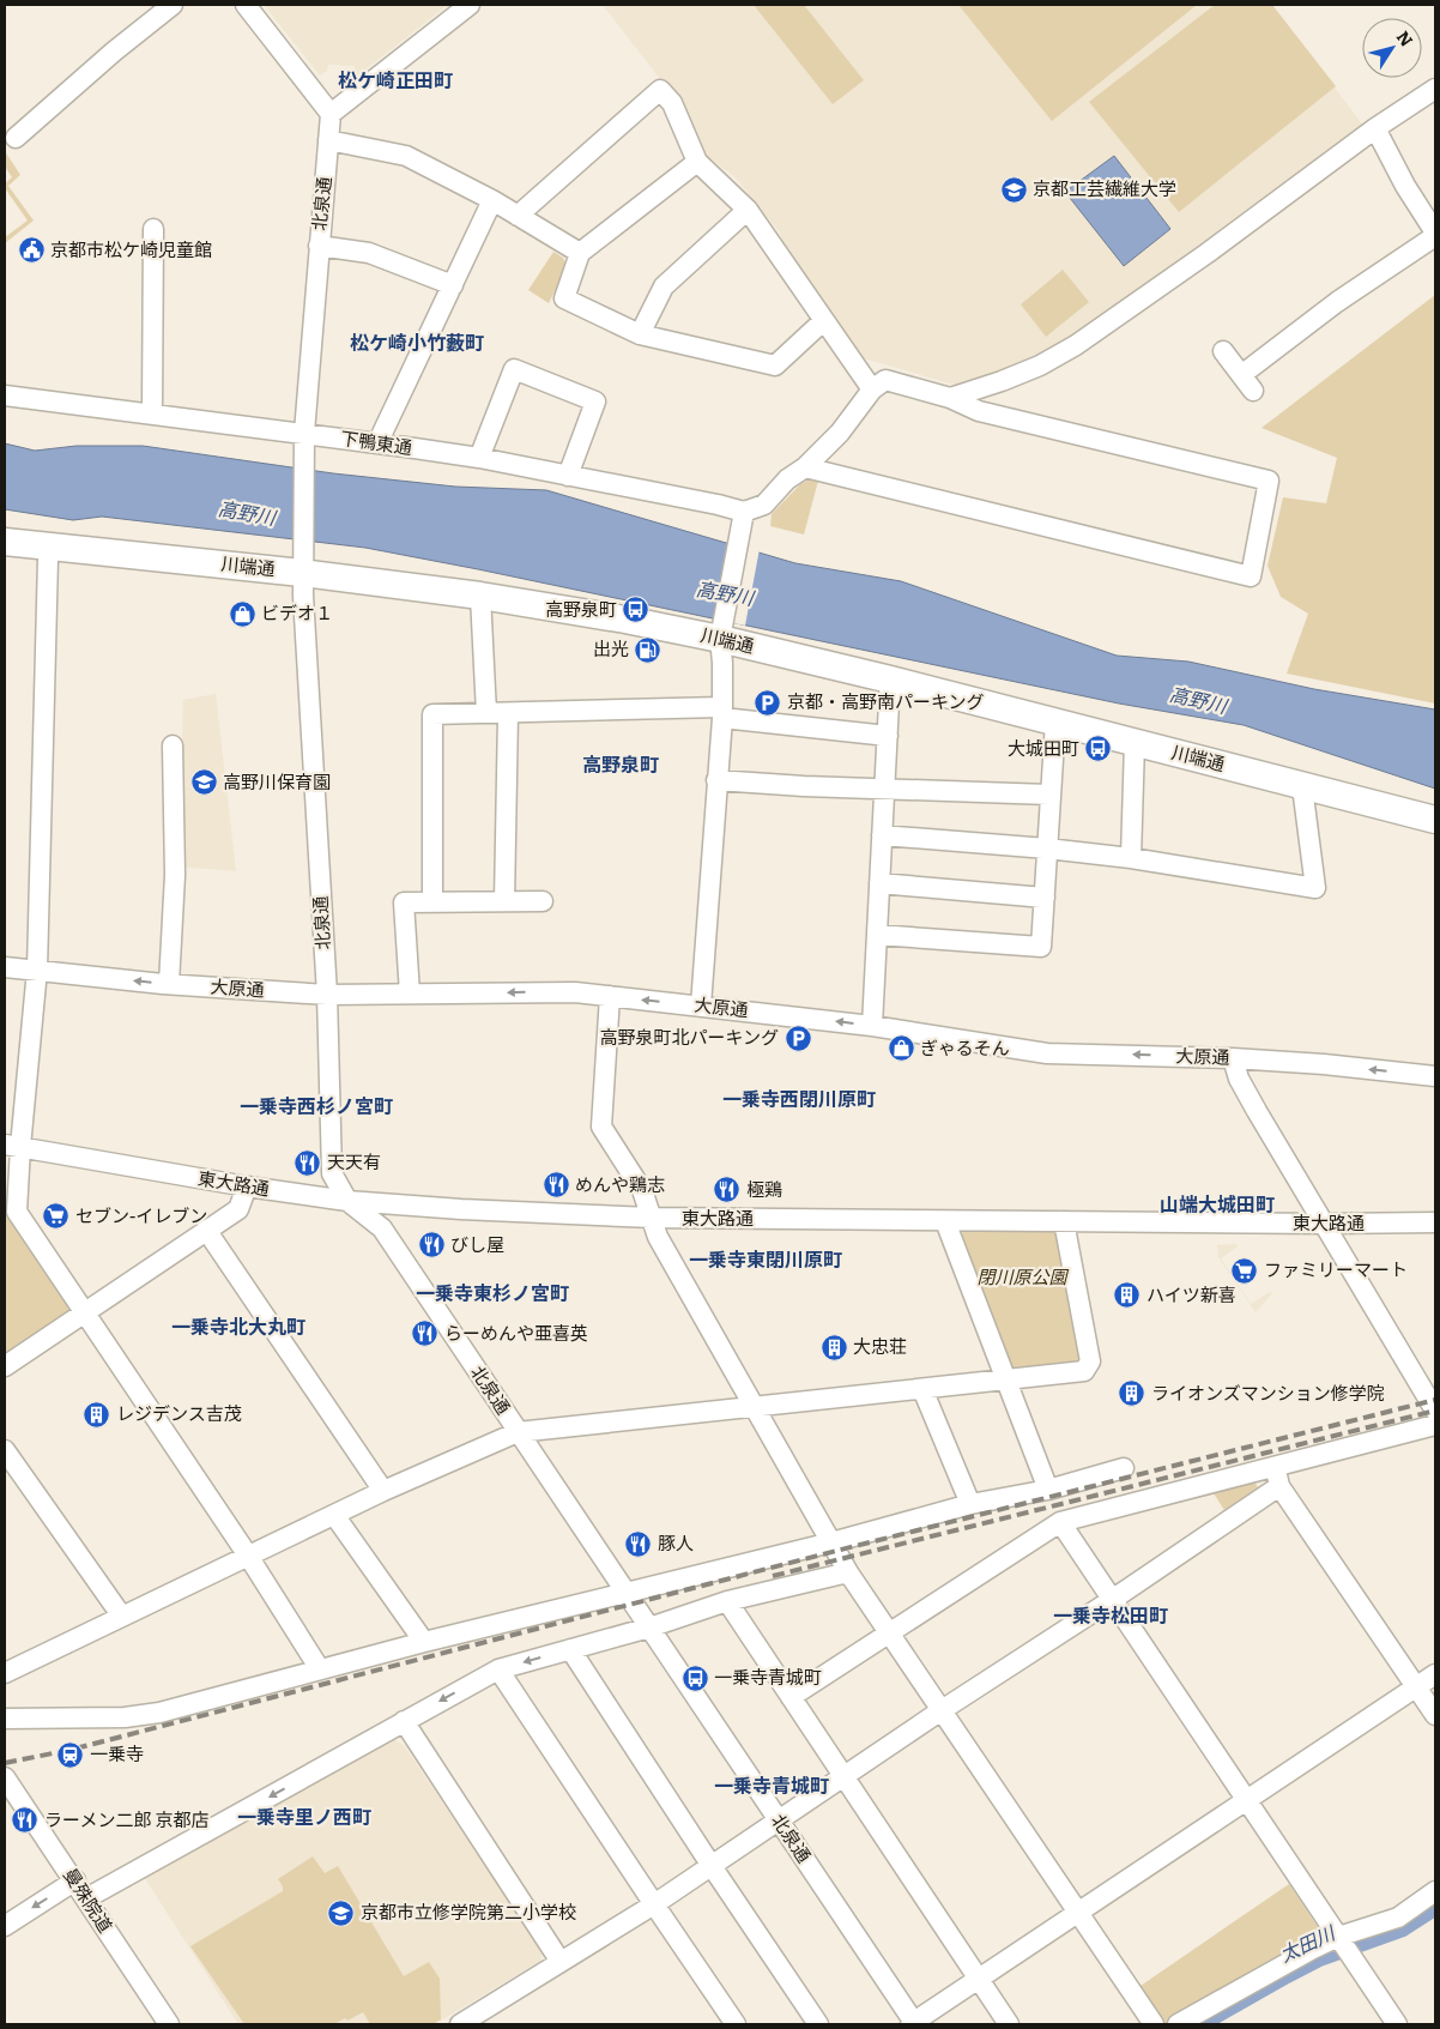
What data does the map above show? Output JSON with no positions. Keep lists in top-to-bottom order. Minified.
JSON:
{"streets":{"highway":["川端通"],"street":["北泉通","下鴨東通","大原通","東大路通","曼殊院道"]},"crossings":[["北泉通","下鴨東通"],["北泉通","川端通"],["北泉通","大原通"],["北泉通","東大路通"]],"one_way":["大原通"],"districts":["松ケ崎正田町","松ケ崎小竹藪町","高野泉町","一乗寺西閉川原町","一乗寺西杉ノ宮町","山端大城田町","一乗寺東閉川原町","一乗寺東杉ノ宮町","一乗寺北大丸町","一乗寺松田町","一乗寺青城町","一乗寺里ノ西町"],"water":["高野川","太田川"],"parks":["閉川原公園"],"places":{"school or university":["京都工芸繊維大学","高野川保育園","京都市立修学院第二小学校"],"public building":["京都市松ケ崎児童館"],"bus stop":["高野泉町","大城田町","一乗寺青城町"],"shop":["ビデオ１","ぎゃるそん"],"fuel station":["出光"],"parking":["京都・高野南パーキング","高野泉町北パーキング"],"restaurant":["天天有","めんや鶏志","極鶏","びし屋","らーめんや亜喜英","豚人","ラーメン二郎 京都店"],"supermarket":["セブン-イレブン","ファミリーマート"],"building":["ハイツ新喜","大忠荘","ライオンズマンション修学院","レジデンス吉茂"],"station":["一乗寺"]},"north":"top right"}
